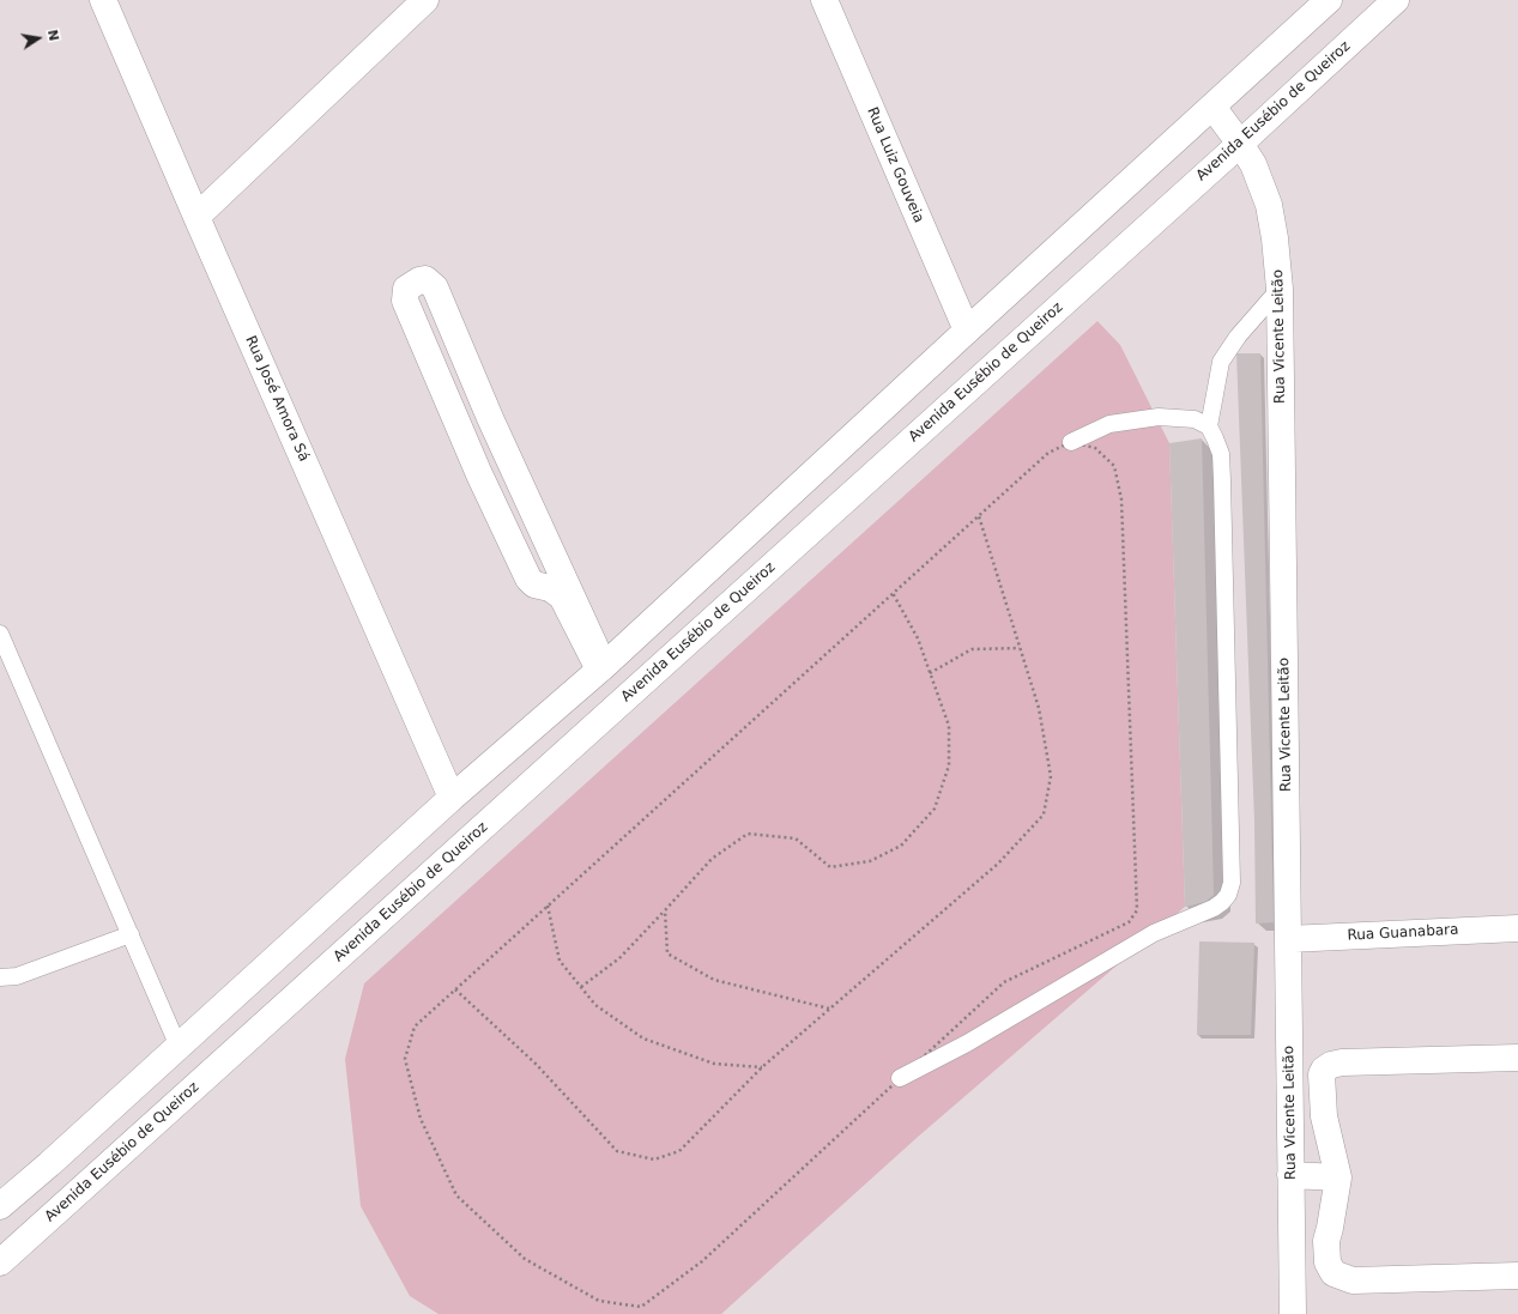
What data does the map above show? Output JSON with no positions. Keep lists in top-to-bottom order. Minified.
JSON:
{"streets":{"street":["Avenida Eusébio de Queiroz","Rua Luiz Gouveia","Rua Vicente Leitão","Rua José Amora Sá","Rua Guanabara"]},"crossings":[["Avenida Eusébio de Queiroz","Rua Vicente Leitão"],["Rua Vicente Leitão","Rua Guanabara"]],"north":"right"}
